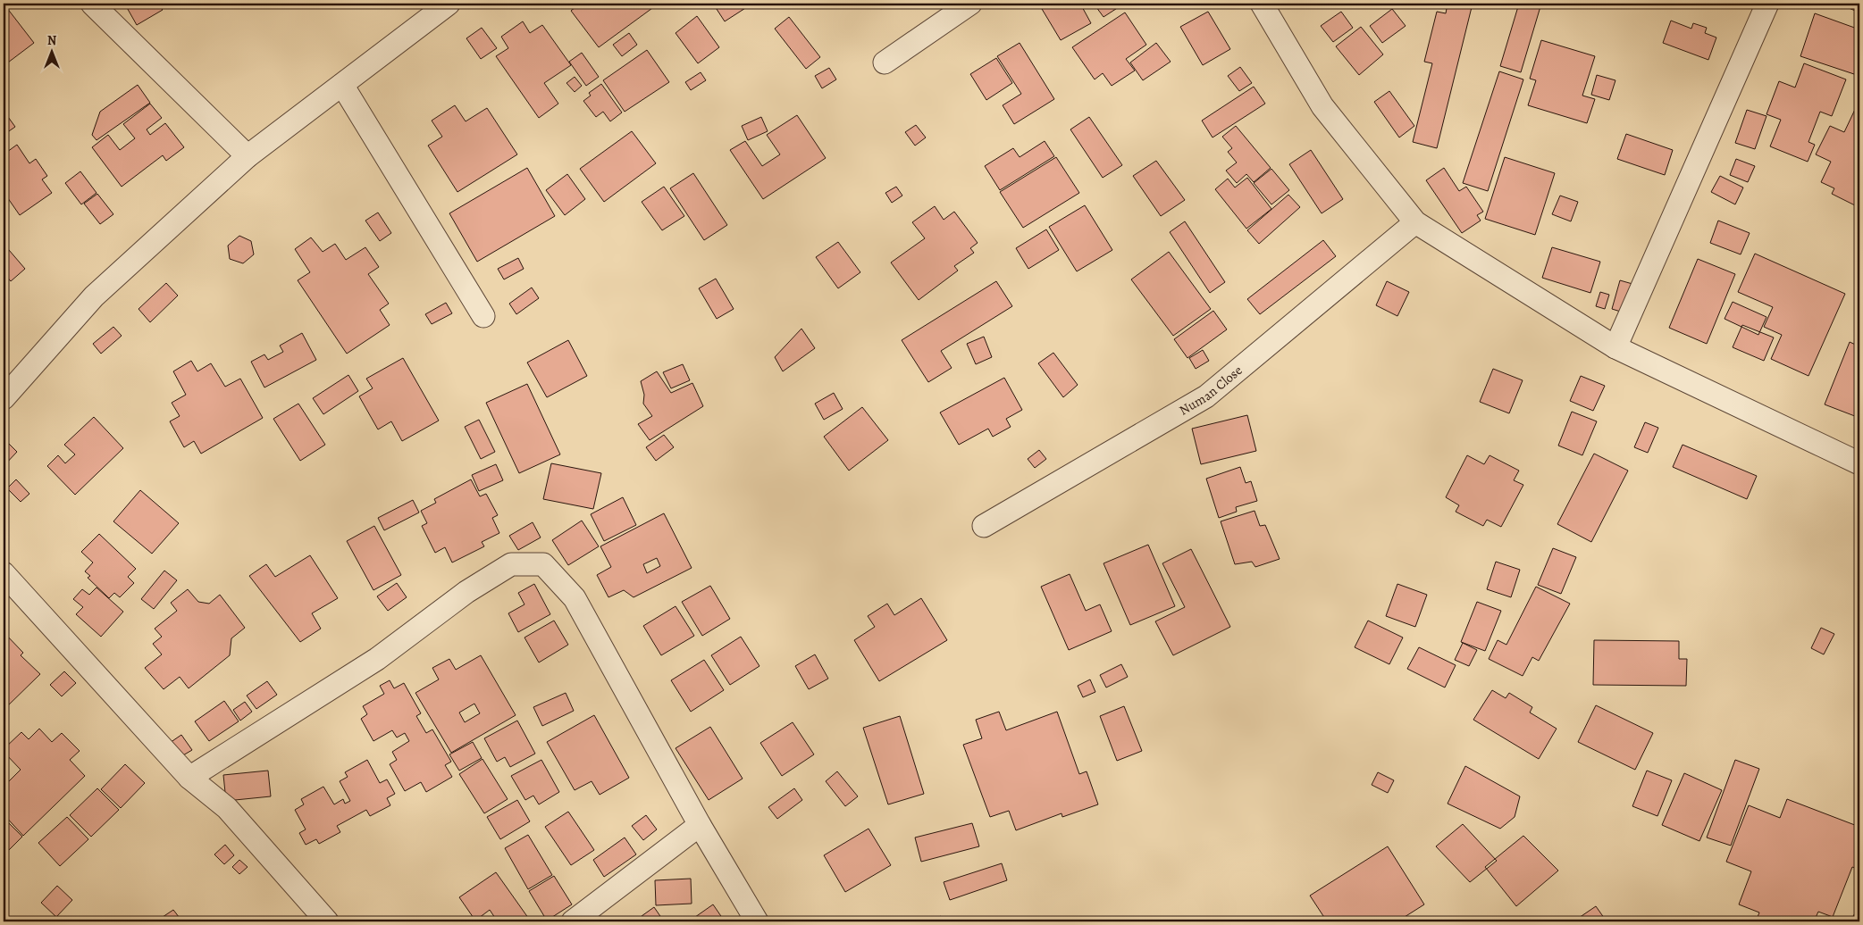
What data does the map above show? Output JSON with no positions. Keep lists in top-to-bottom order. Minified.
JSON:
{"streets":{"street":["Numan Close"]},"north":"top"}
